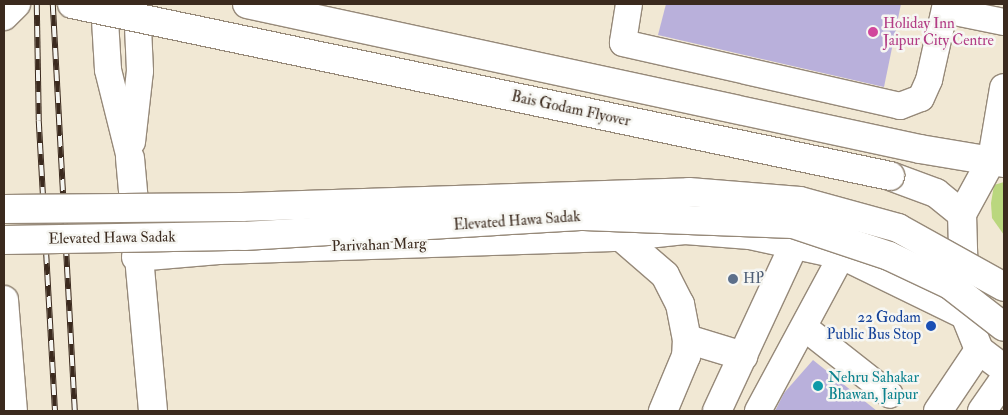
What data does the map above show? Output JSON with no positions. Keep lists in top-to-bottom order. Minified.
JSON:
{"streets":{"main road":["Bais Godam Flyover","Elevated Hawa Sadak","Parivahan Marg"]},"places":["Holiday Inn Jaipur City Centre","HP","22 Godam Public Bus Stop","Nehru Sahakar Bhawan, Jaipur"]}
